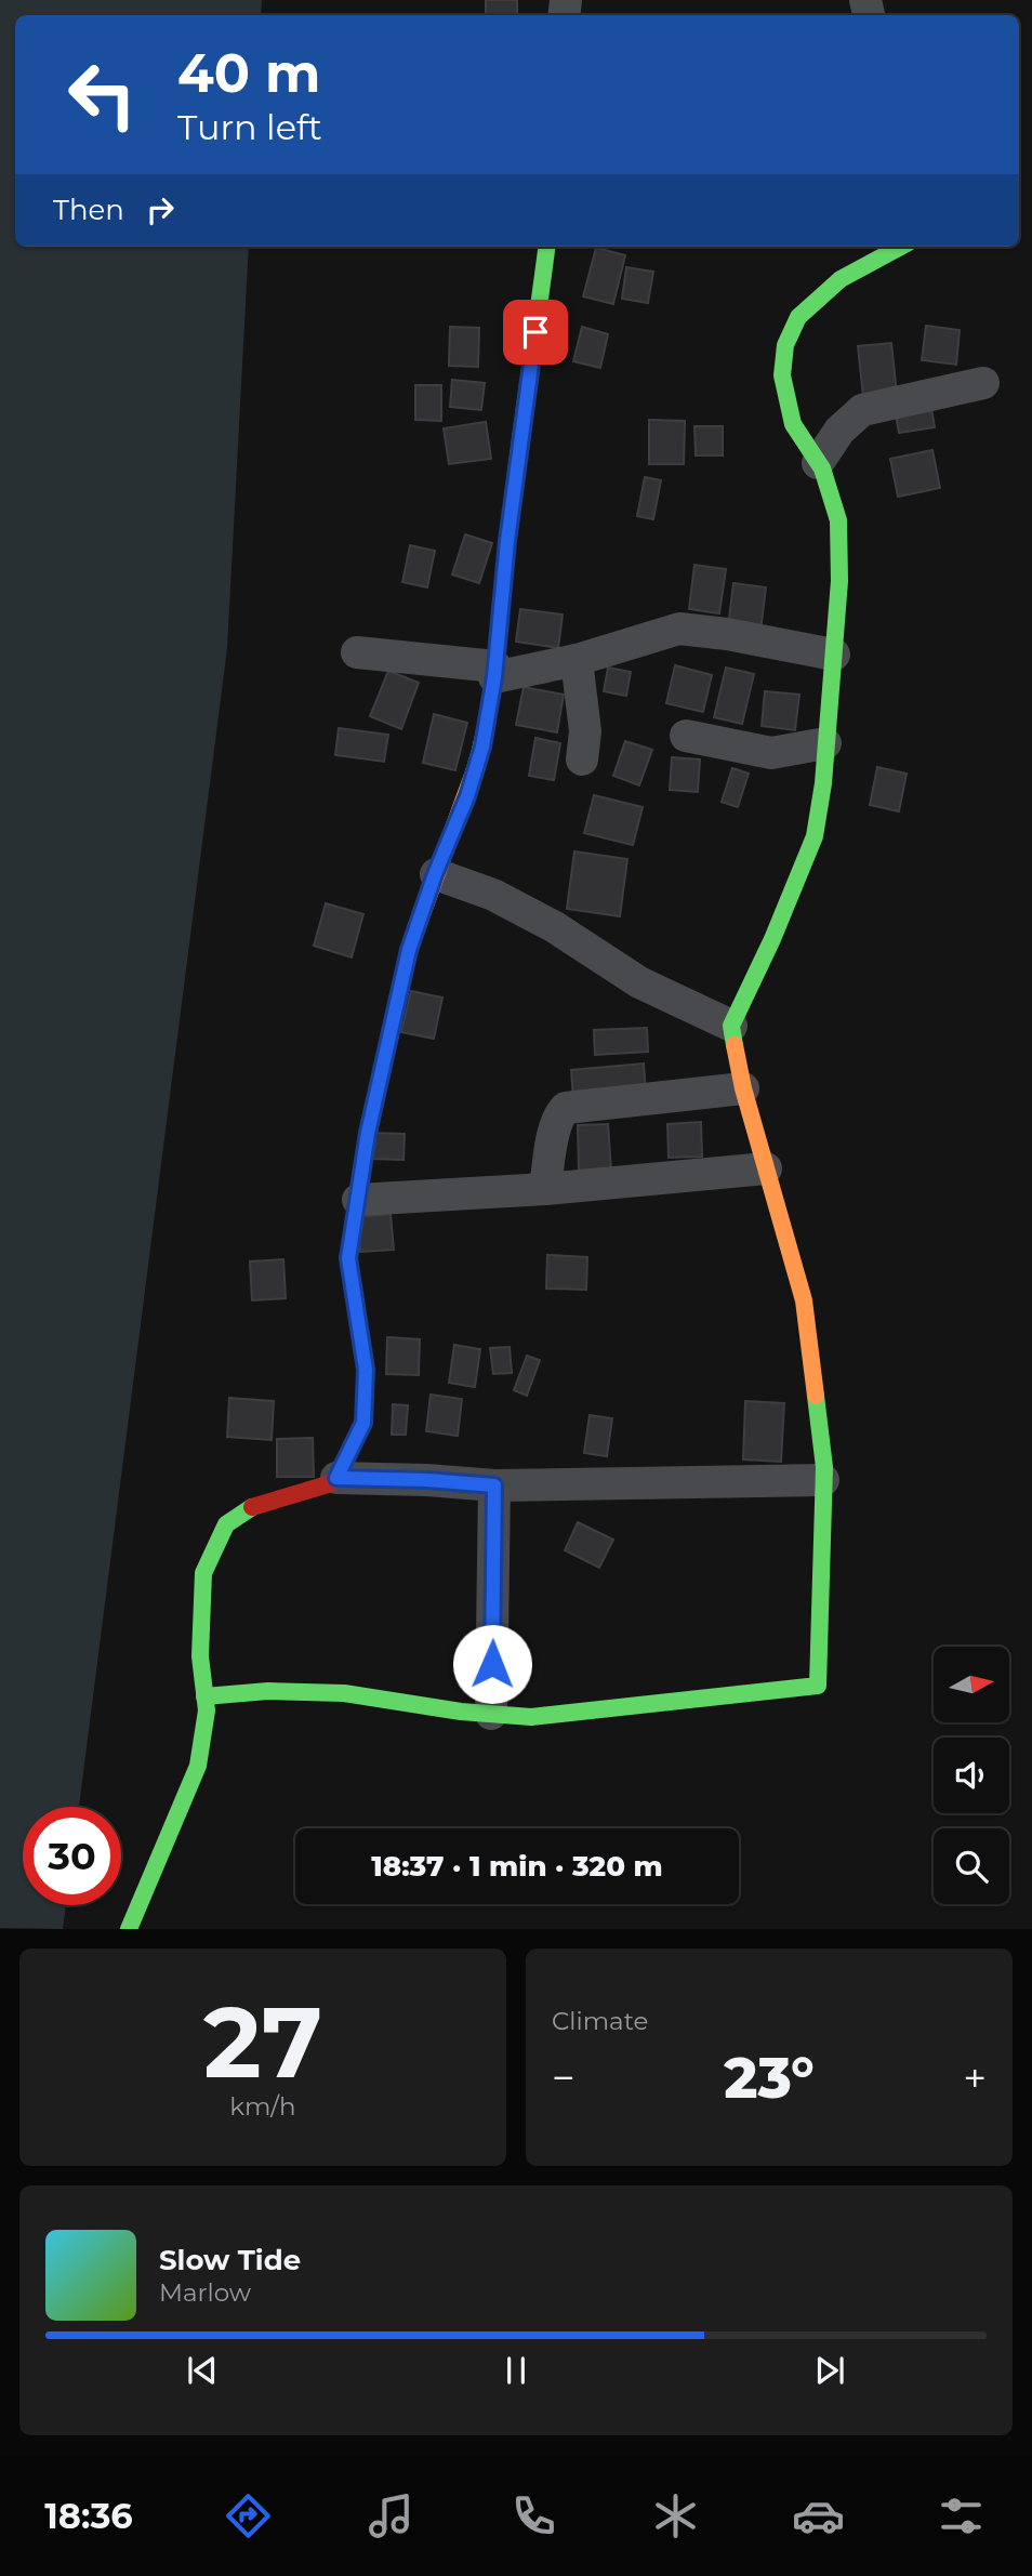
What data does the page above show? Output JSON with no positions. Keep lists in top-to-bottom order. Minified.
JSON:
{"north":"right","page":{"turn":["40 m","Turn left"],"then":"Then","limit":"30","trip":"18:37 · 1 min · 320 m","tile":[["27","km/h"],"Climate"],"heat":["−","23°","+"],"song":["Slow Tide","Marlow"],"tabs":"18:36"}}
